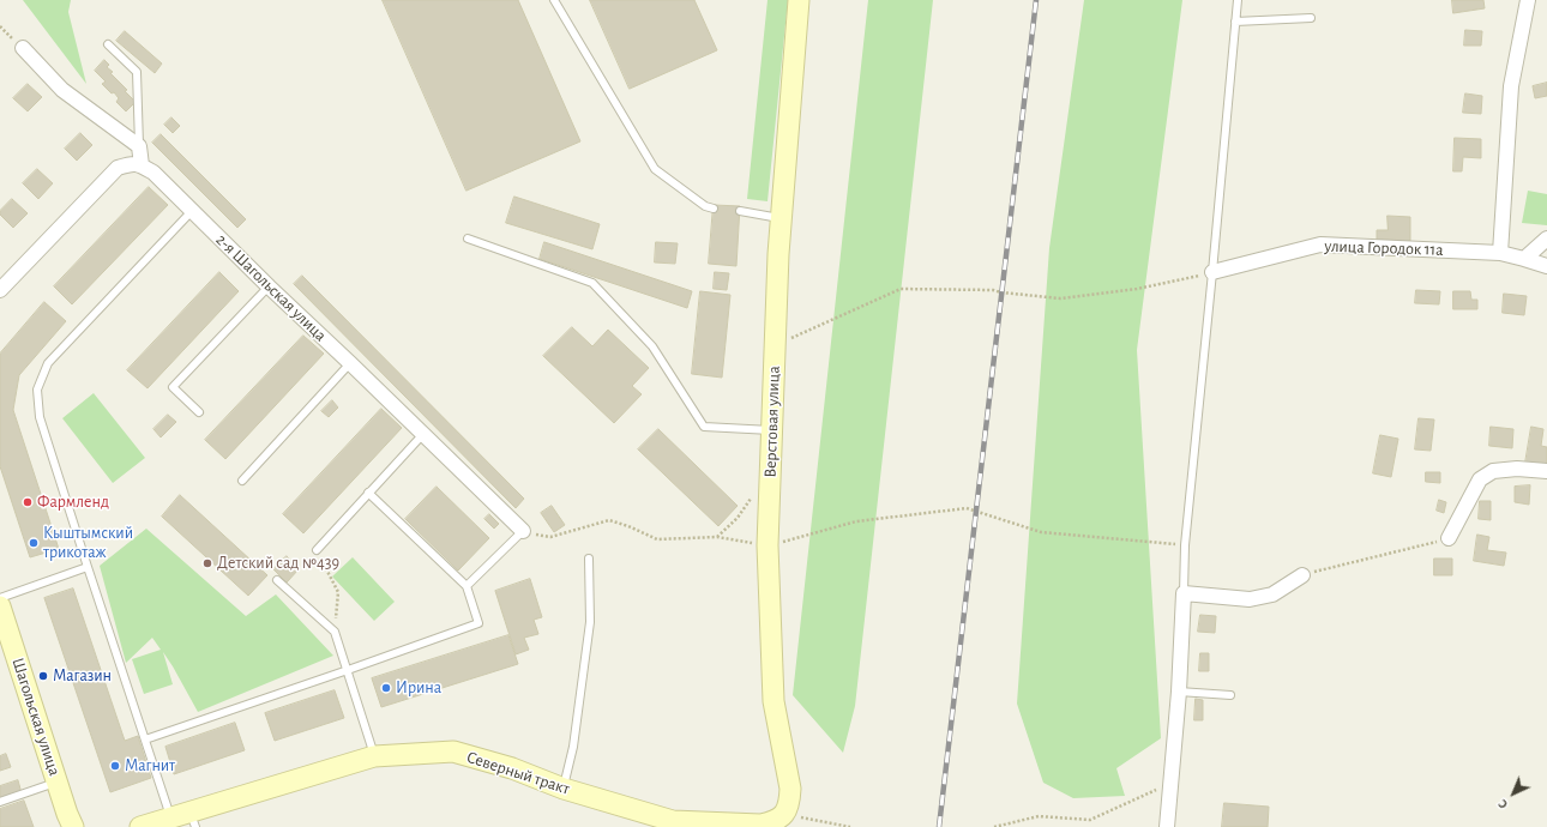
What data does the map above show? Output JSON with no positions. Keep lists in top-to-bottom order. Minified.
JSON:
{"streets":{"street":["улица Городок 11а","2-я Шагольская улица","Верстовая улица","Шагольская улица","Северный тракт"]},"crossings":[["Верстовая улица","Северный тракт"]],"places":["Фармленд","Кыштымский трикотаж","Детский сад №439","Магазин","Ирина","Магнит"],"north":"bottom left"}
